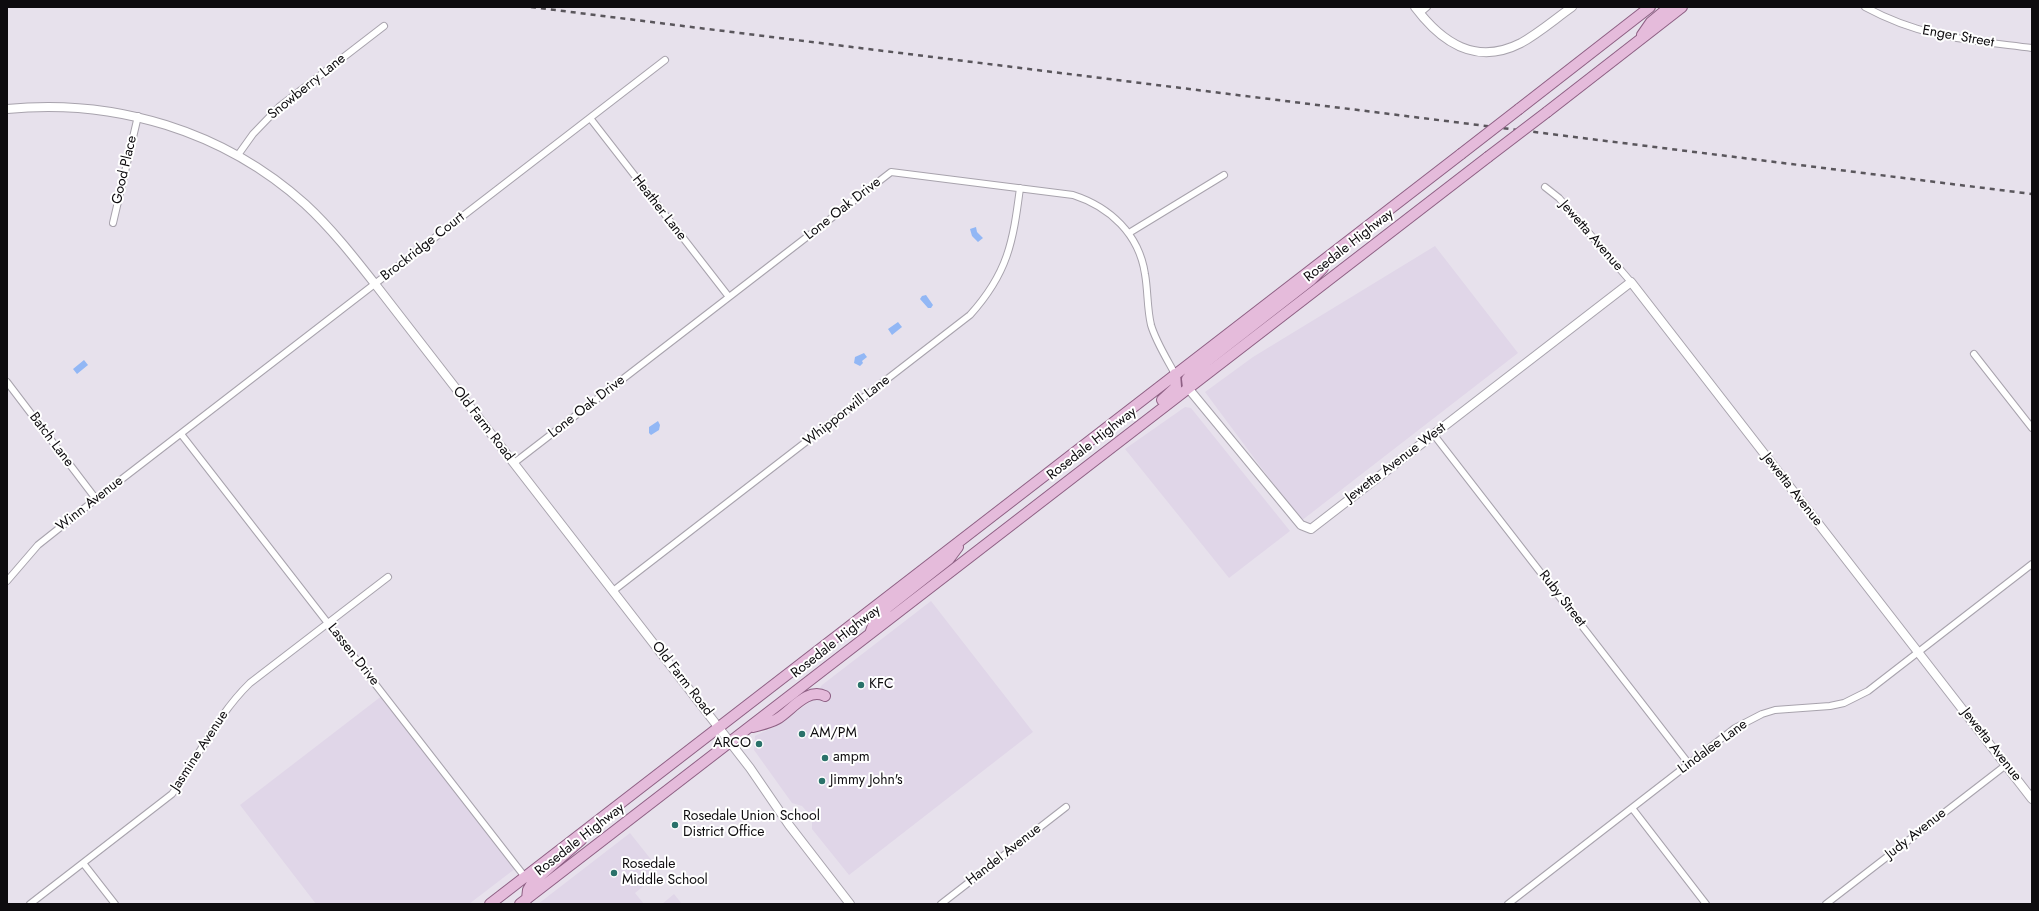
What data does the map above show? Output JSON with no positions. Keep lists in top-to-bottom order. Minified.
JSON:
{"streets":{"main road":["Rosedale Highway"],"street":["Enger Street","Snowberry Lane","Good Place","Heather Lane","Lone Oak Drive","Jewetta Avenue","Brockridge Court","Whipporwill Lane","Old Farm Road","Batch Lane","Jewetta Avenue West","Winn Avenue","Ruby Street","Lassen Drive","Lindalee Lane","Jasmine Avenue","Judy Avenue","Handel Avenue"]},"crossings":[["Snowberry Lane","Old Farm Road"],["Good Place","Old Farm Road"],["Heather Lane","Lone Oak Drive"],["Heather Lane","Brockridge Court"],["Lone Oak Drive","Rosedale Highway"],["Lone Oak Drive","Whipporwill Lane"],["Lone Oak Drive","Old Farm Road"],["Jewetta Avenue","Jewetta Avenue West"],["Jewetta Avenue","Lindalee Lane"],["Jewetta Avenue","Judy Avenue"],["Rosedale Highway","Old Farm Road"],["Rosedale Highway","Jewetta Avenue West"],["Rosedale Highway","Lassen Drive"],["Brockridge Court","Old Farm Road"],["Brockridge Court","Winn Avenue"],["Brockridge Court","Lassen Drive"],["Whipporwill Lane","Old Farm Road"],["Batch Lane","Winn Avenue"],["Jewetta Avenue West","Ruby Street"],["Winn Avenue","Lassen Drive"],["Ruby Street","Lindalee Lane"],["Lassen Drive","Jasmine Avenue"]],"places":["KFC","AM/PM","ARCO","ampm","Jimmy John's","Rosedale Union School District Office","Rosedale Middle School"]}
